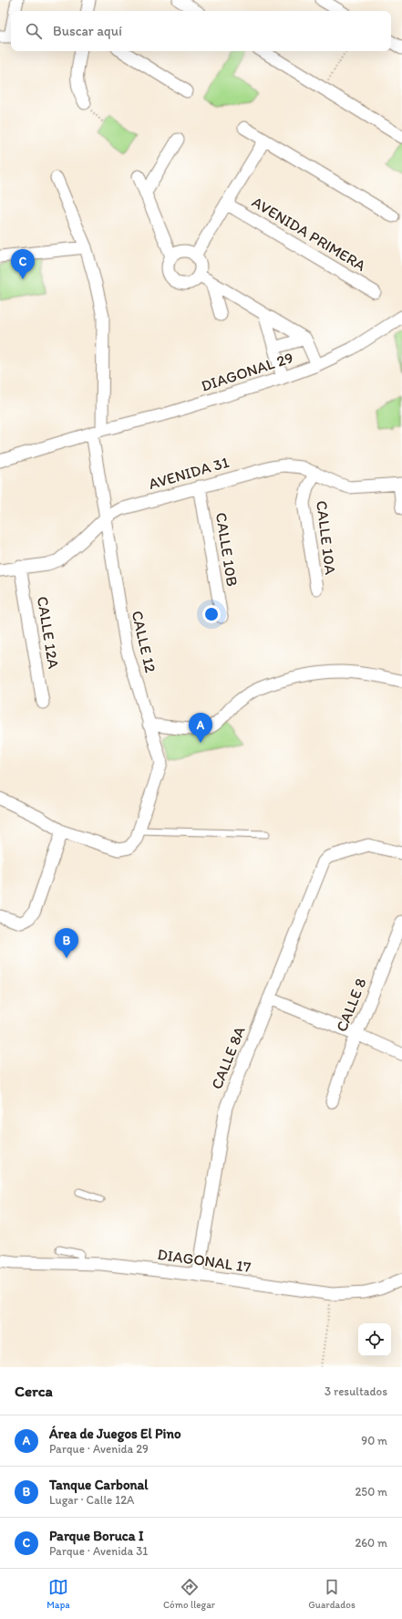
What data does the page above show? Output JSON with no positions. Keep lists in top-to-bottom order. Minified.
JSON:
{"streets":{"street":["AVENIDA PRIMERA","DIAGONAL 29","AVENIDA 31","CALLE 10A","CALLE 10B","CALLE 12A","CALLE 12","CALLE 8","CALLE 8A","DIAGONAL 17"]},"crossings":[["DIAGONAL 29","CALLE 12"],["AVENIDA 31","CALLE 10A"],["AVENIDA 31","CALLE 10B"],["AVENIDA 31","CALLE 12A"],["AVENIDA 31","CALLE 12"],["CALLE 8A","DIAGONAL 17"]],"page":{"search":"Buscar aquí","pins":["C","A","B"],"heading":["Cerca","3 resultados"],"list":[{"mark":"A","name":"Área de Juegos El Pino","note":"Parque · Avenida 29","value":"90 m"},{"mark":"B","name":"Tanque Carbonal","note":"Lugar · Calle 12A","value":"250 m"},{"mark":"C","name":"Parque Boruca I","note":"Parque · Avenida 31","value":"260 m"}],"nav":["Mapa","Cómo llegar","Guardados"]}}
